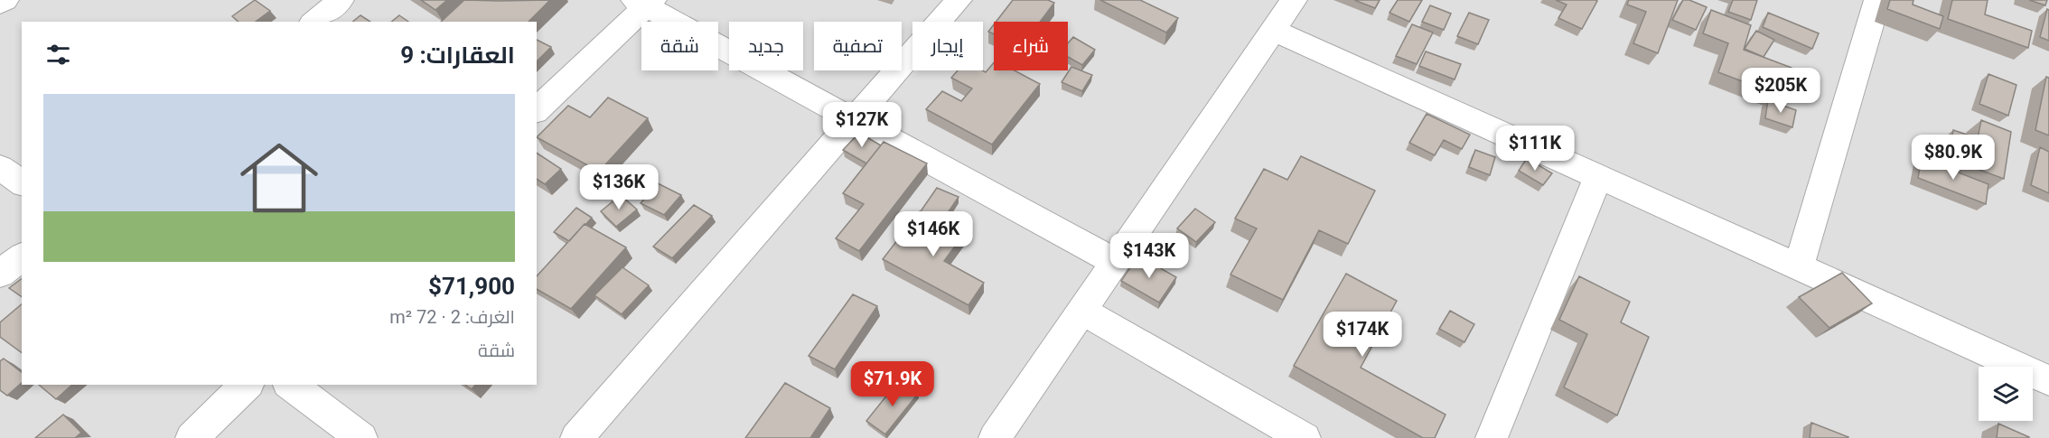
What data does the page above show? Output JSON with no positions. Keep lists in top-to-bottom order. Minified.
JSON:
{"page":{"chip":["شراء","إيجار","تصفية","جديد","شقة"],"heading":"العقارات: 9","price":["$205K","$127K","$111K","$80.9K","$136K","$146K","$143K","$174K","$71.9K"],"list":[{"name":"$71,900","note":"الغرف: 2 · 72 m² · شقة"}]}}
